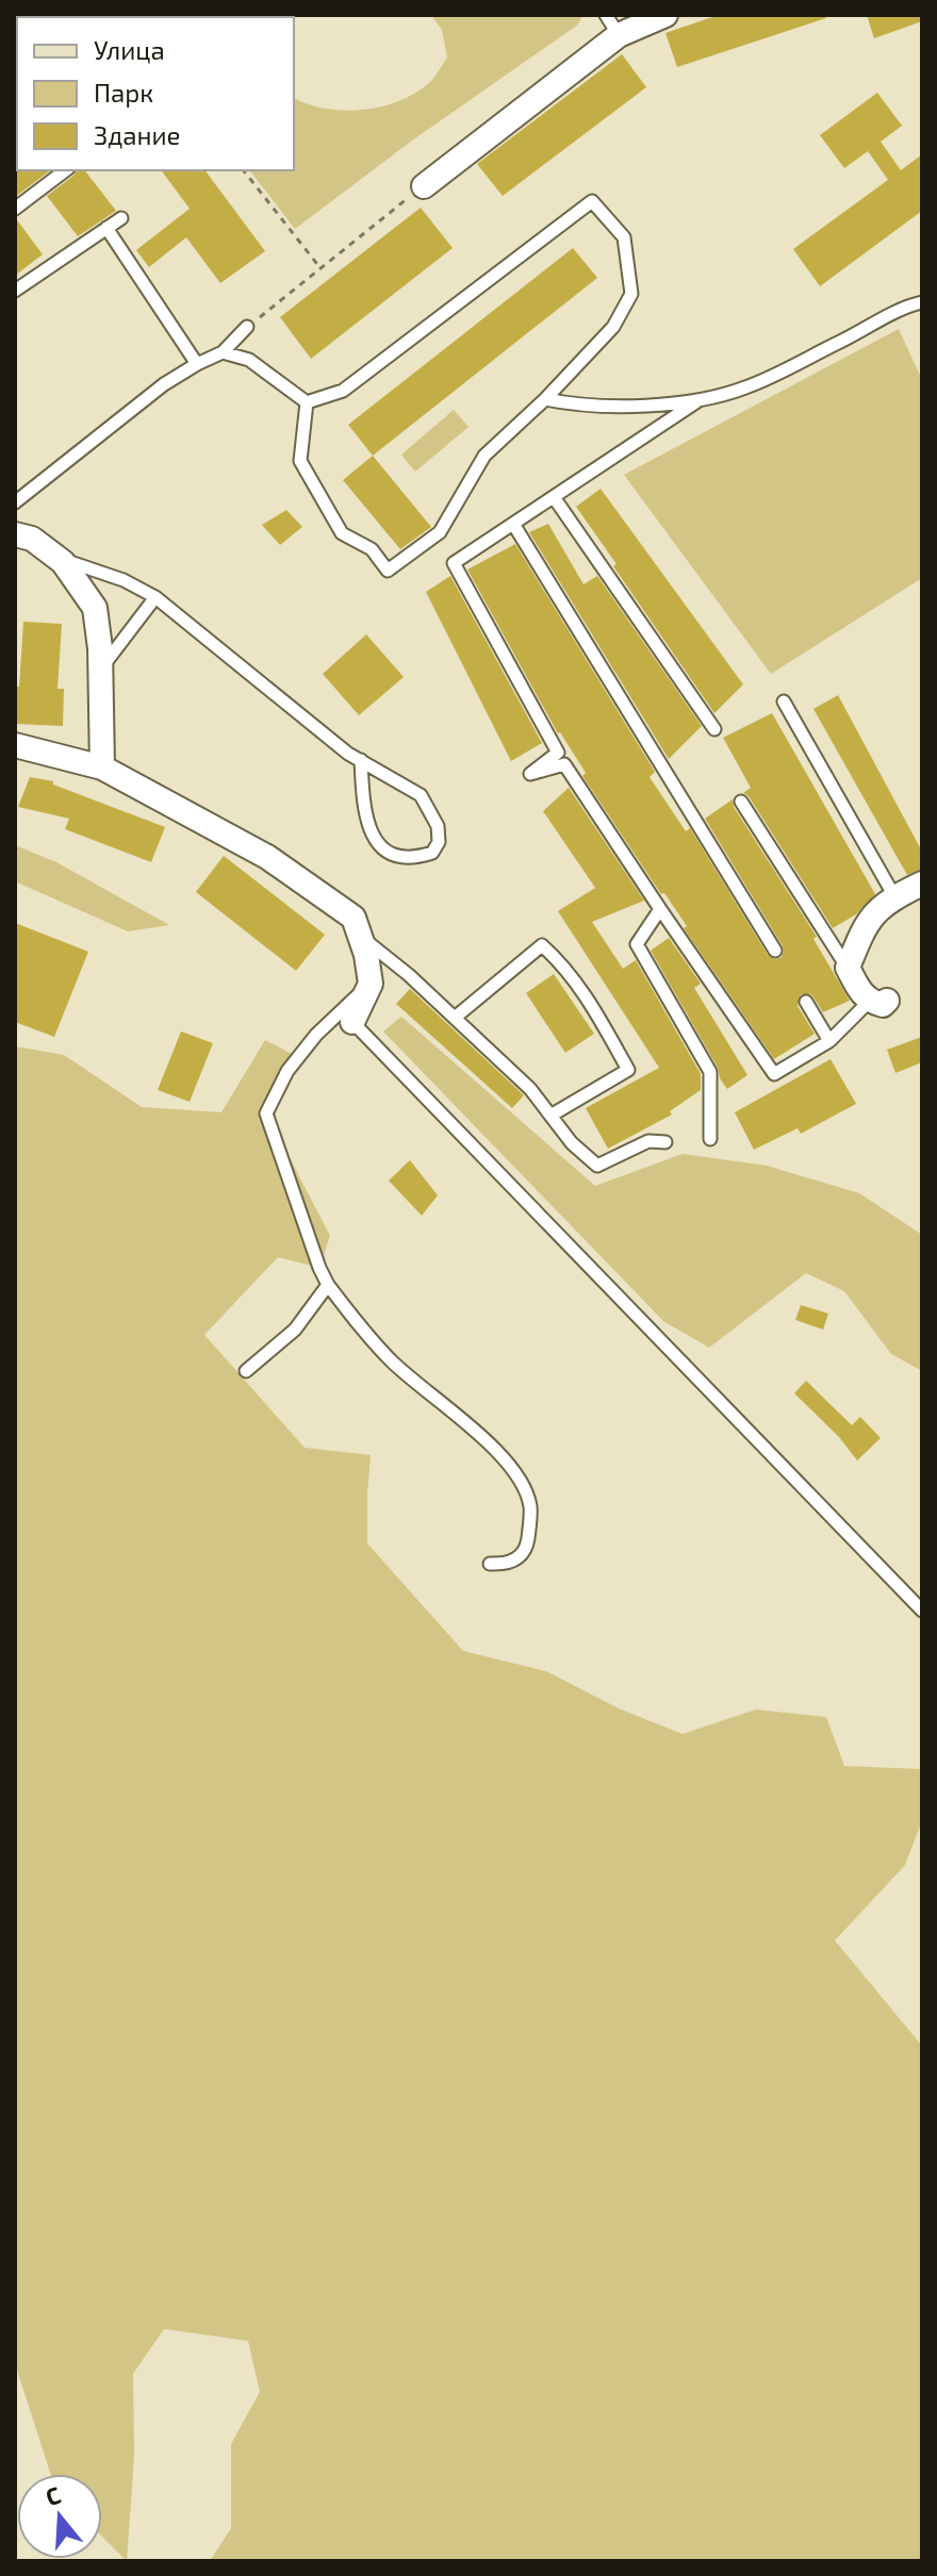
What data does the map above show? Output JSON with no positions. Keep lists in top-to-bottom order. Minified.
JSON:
{"legend":["Улица","Парк","Здание"],"north":"top"}
